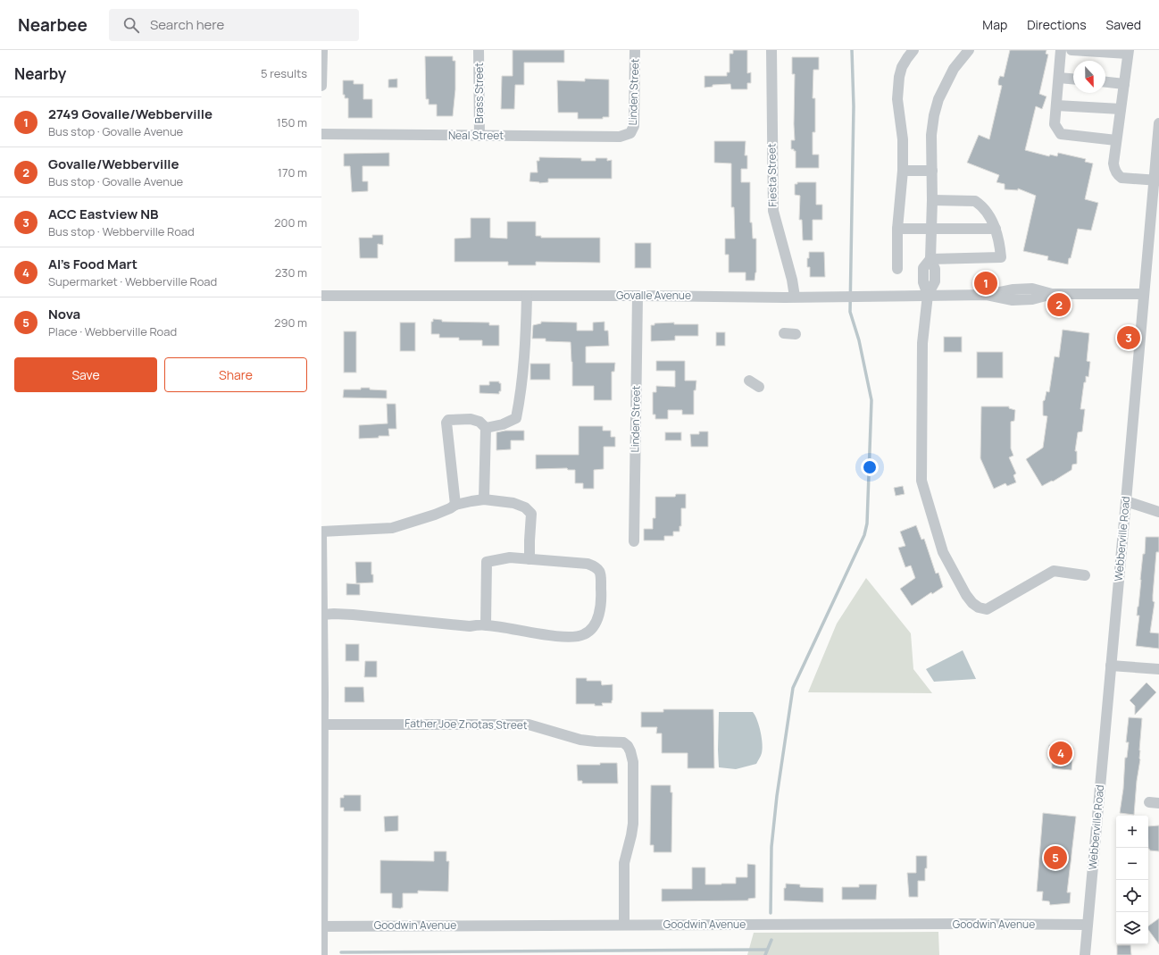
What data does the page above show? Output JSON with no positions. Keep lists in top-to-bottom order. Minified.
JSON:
{"streets":{"street":["Linden Street","Brass Street","Neal Street","Fiesta Street","Govalle Avenue","Webberville Road","Father Joe Znotas Street","Goodwin Avenue"]},"crossings":[["Linden Street","Neal Street"],["Linden Street","Govalle Avenue"],["Brass Street","Neal Street"],["Fiesta Street","Govalle Avenue"],["Govalle Avenue","Webberville Road"],["Webberville Road","Goodwin Avenue"],["Father Joe Znotas Street","Goodwin Avenue"]],"north":"bottom","page":{"header":"Nearbee","search":"Search here","nav":["Map","Directions","Saved"],"heading":["Nearby","5 results"],"list":[{"mark":"1","name":"2749 Govalle/Webberville","note":"Bus stop · Govalle Avenue","value":"150 m"},{"mark":"2","name":"Govalle/Webberville","note":"Bus stop · Govalle Avenue","value":"170 m"},{"mark":"3","name":"ACC Eastview NB","note":"Bus stop · Webberville Road","value":"200 m"},{"mark":"4","name":"Al’s Food Mart","note":"Supermarket · Webberville Road","value":"230 m"},{"mark":"5","name":"Nova","note":"Place · Webberville Road","value":"290 m"}],"pins":["1","2","3","4","5"],"buttons":["Save","Share"],"map_buttons":["+","−"]}}
